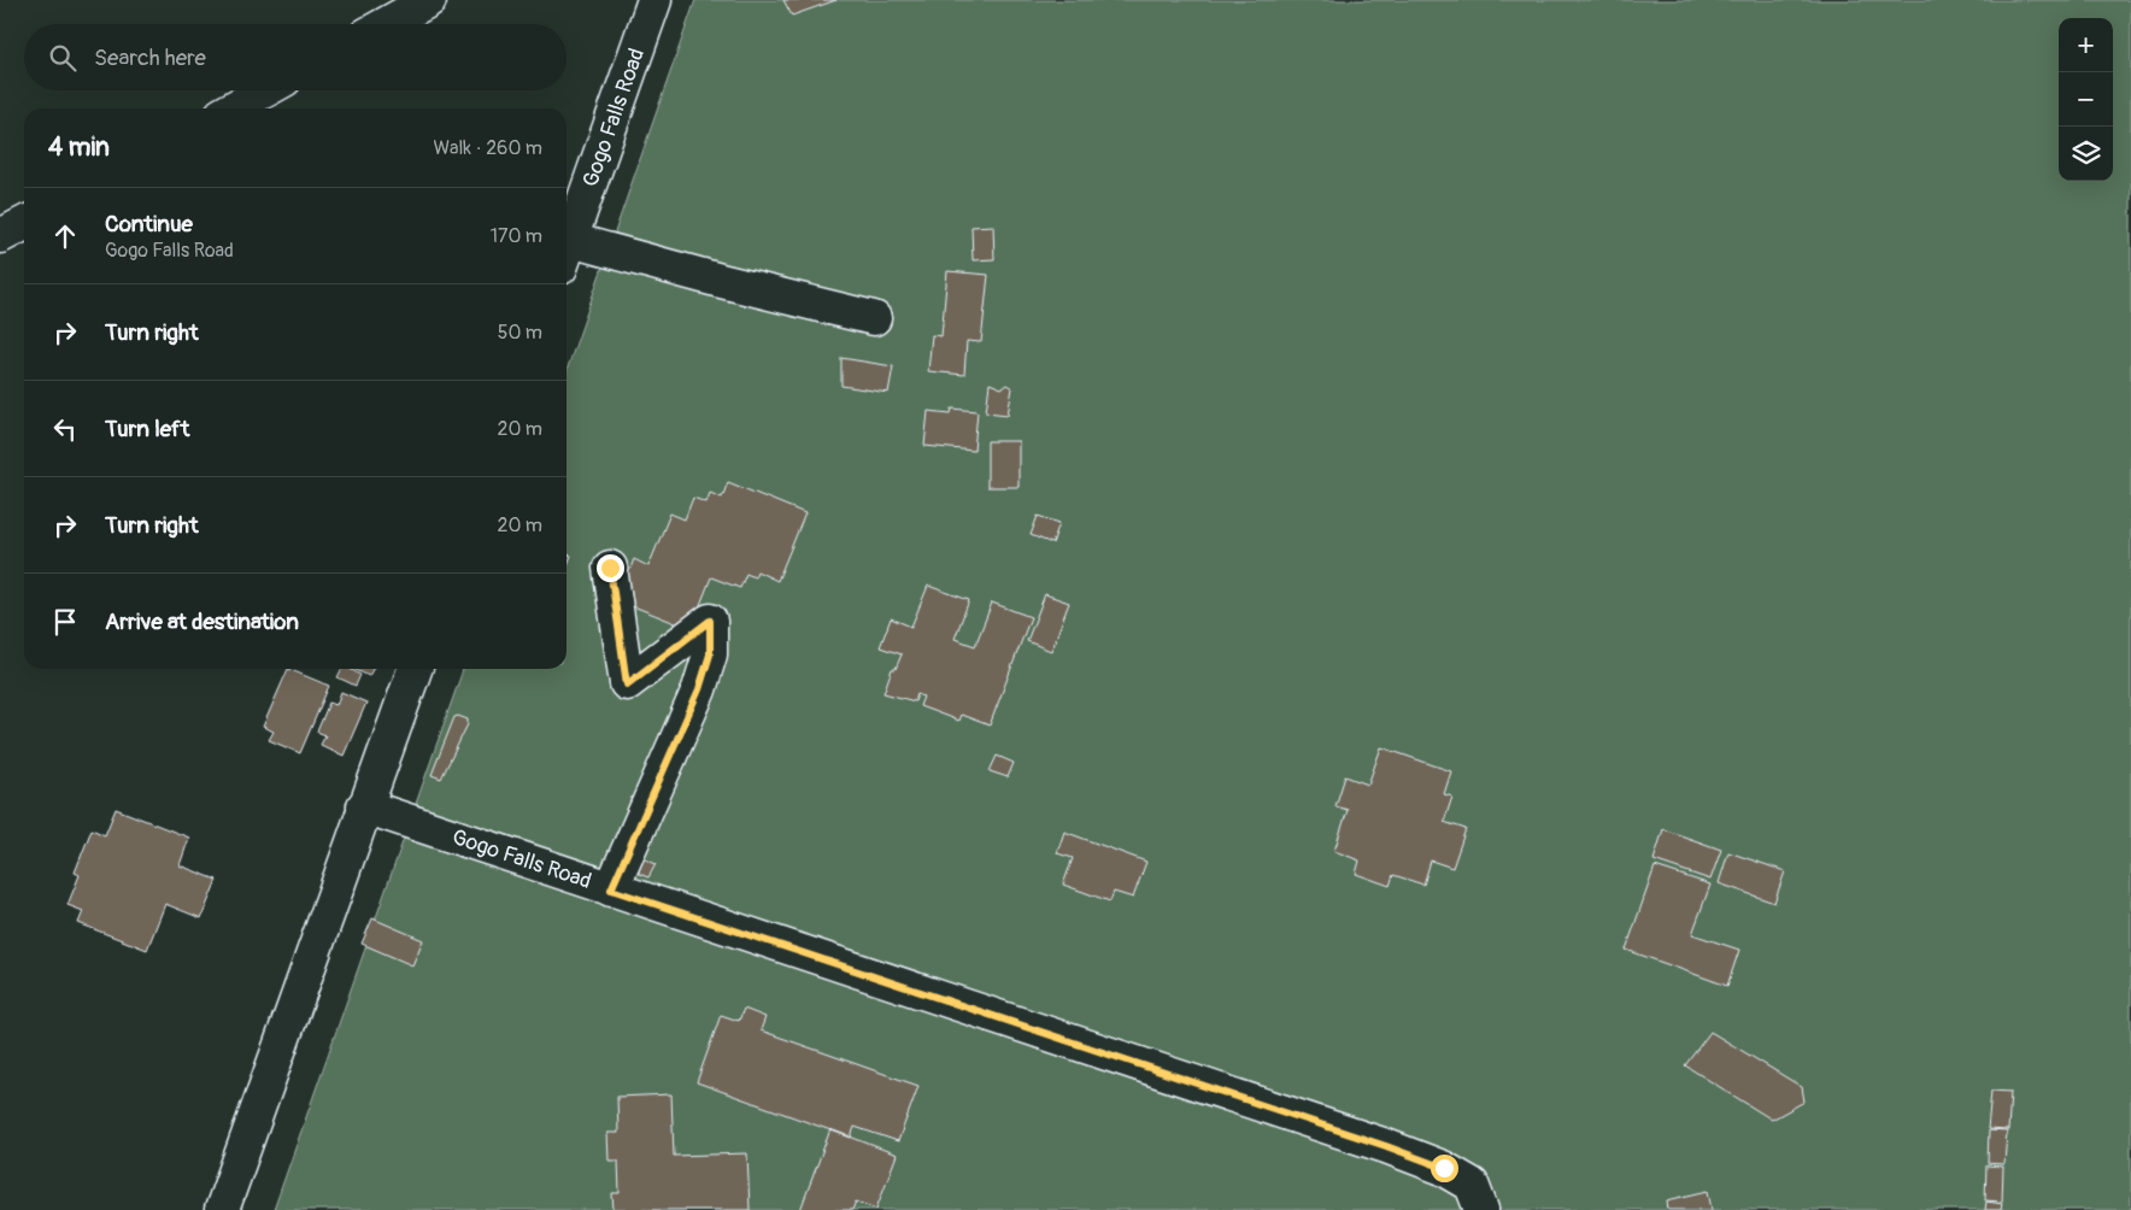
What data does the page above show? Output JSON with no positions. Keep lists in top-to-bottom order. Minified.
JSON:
{"streets":{"street":["Gogo Falls Road"]},"page":{"map_buttons":["+","−"],"search":"Search here","heading":["4 min","Walk · 260 m"],"list":[["Continue","Gogo Falls Road","170 m"],["Turn right","50 m"],["Turn left","20 m"],["Turn right","20 m"],"Arrive at destination"]}}
